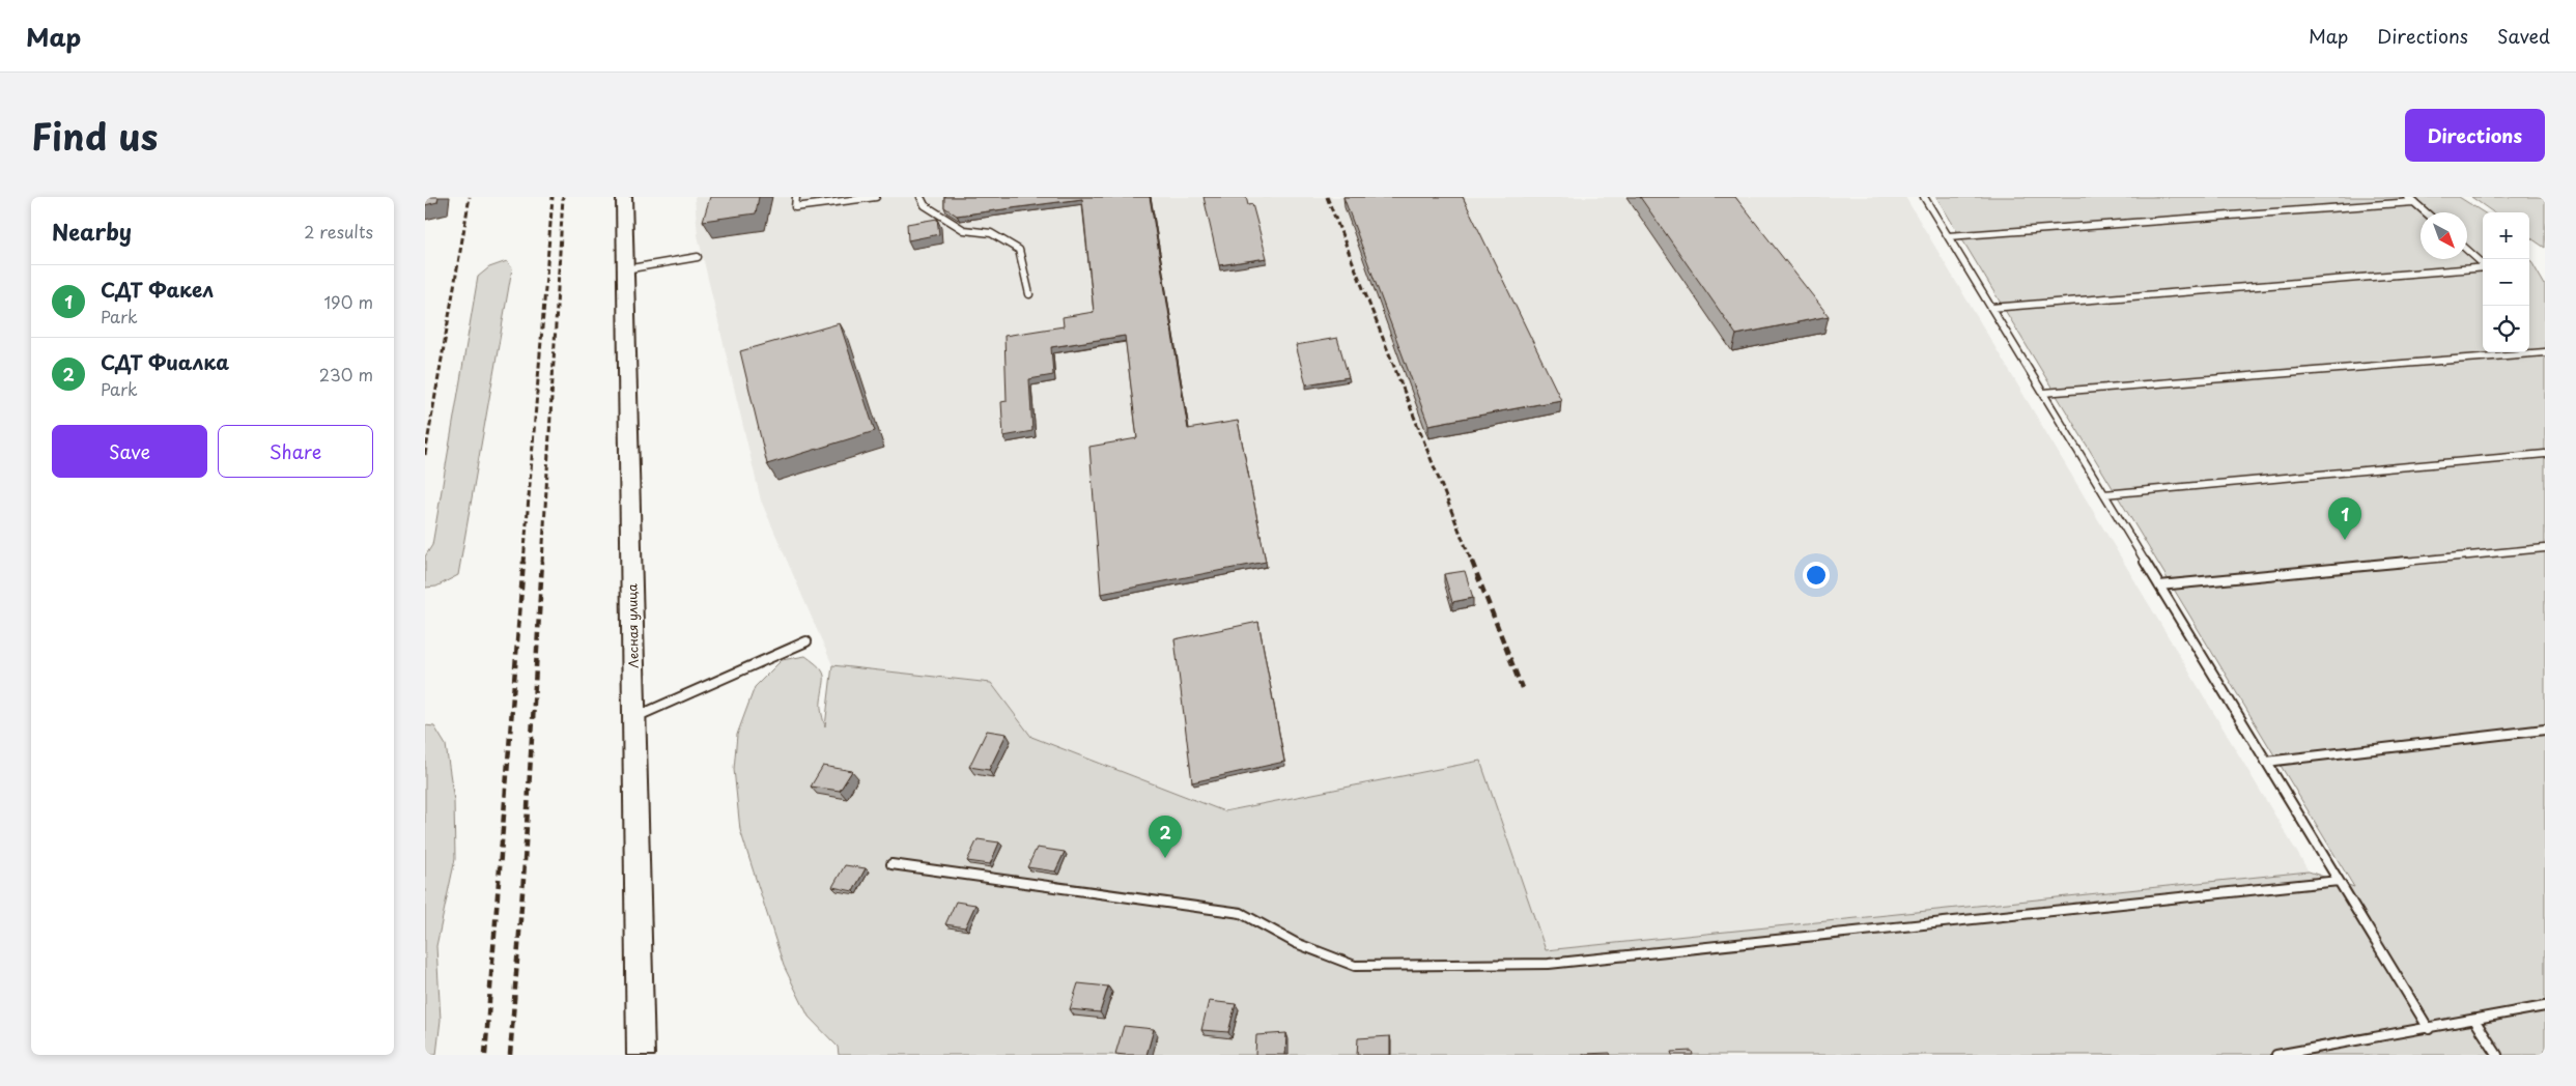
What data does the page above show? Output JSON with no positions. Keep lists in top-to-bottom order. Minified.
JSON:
{"streets":{"street":["Лесная улица"]},"north":"bottom right","page":{"header":"Map","nav":["Map","Directions","Saved"],"title":"Find us","buttons":["Directions",["Save","Share"]],"heading":["Nearby","2 results"],"map_buttons":["+","−"],"list":[{"mark":"1","name":"СДТ Факел","note":"Park","value":"190 m"},{"mark":"2","name":"СДТ Фиалка","note":"Park","value":"230 m"}],"pins":["1","2"]}}
